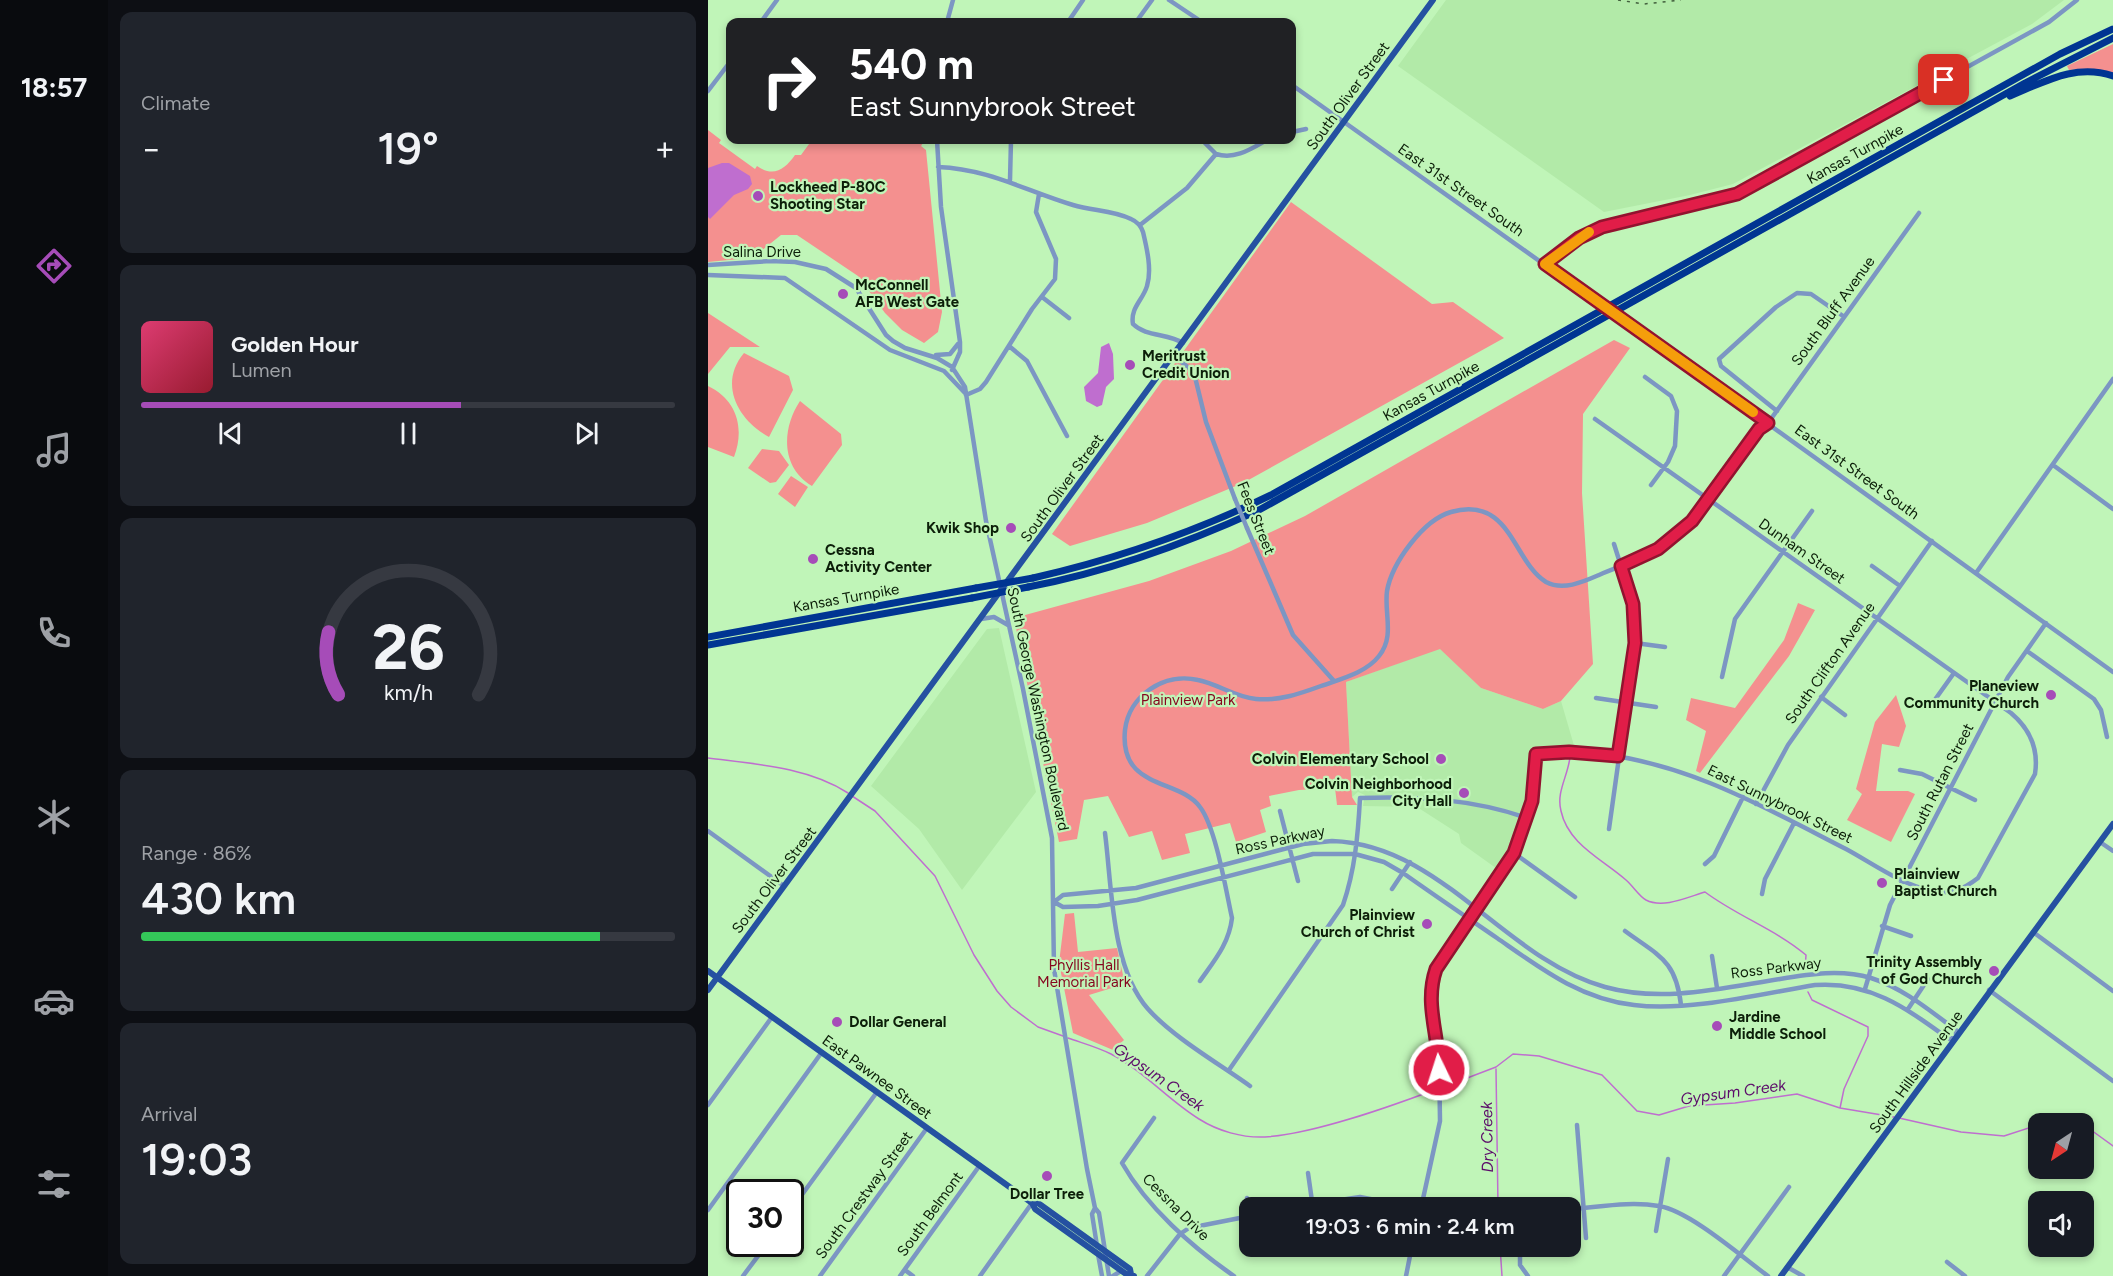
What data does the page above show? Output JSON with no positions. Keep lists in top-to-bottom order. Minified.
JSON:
{"streets":{"highway":["Kansas Turnpike"],"main road":["South Oliver Street","South Hillside Avenue","East Pawnee Street"],"street":["East 31st Street South","Salina Drive","South Bluff Avenue","Fees Street","Dunham Street","South Clifton Avenue","South George Washington Boulevard","South Rutan Street","East Sunnybrook Street","Ross Parkway","South Crestway Street","Cessna Drive","South Belmont"]},"crossings":[["South Oliver Street","East 31st Street South"],["South Oliver Street","Fees Street"],["South Oliver Street","South George Washington Boulevard"],["South Oliver Street","East Pawnee Street"],["East 31st Street South","South Bluff Avenue"],["East 31st Street South","South Clifton Avenue"],["East 31st Street South","South Rutan Street"],["Salina Drive","South George Washington Boulevard"],["South Bluff Avenue","Fees Street"],["South Bluff Avenue","Dunham Street"],["Dunham Street","South Clifton Avenue"],["Dunham Street","South Rutan Street"],["Dunham Street","East Sunnybrook Street"],["South Clifton Avenue","East Sunnybrook Street"],["South George Washington Boulevard","Ross Parkway"],["South George Washington Boulevard","East Pawnee Street"],["South Rutan Street","East Sunnybrook Street"],["South Rutan Street","Ross Parkway"],["Ross Parkway","South Hillside Avenue"],["East Pawnee Street","South Crestway Street"],["East Pawnee Street","South Belmont"]],"water":["Gypsum Creek","Dry Creek"],"parks":["Plainview Park","Phyllis Hall Memorial Park"],"places":["Lockheed P-80C Shooting Star","McConnell AFB West Gate","Meritrust Credit Union","Kwik Shop","Cessna Activity Center","Planeview Community Church","Colvin Elementary School","Colvin Neighborhood City Hall","Plainview Baptist Church","Plainview Church of Christ","Trinity Assembly of God Church","Dollar General","Jardine Middle School","Dollar Tree"],"north":"bottom left","page":{"tabs":"18:57","tile":["Climate",["Range · 86%","430 km"],["Arrival","19:03"]],"turn":["540 m","East Sunnybrook Street"],"heat":["−","19°","+"],"song":["Golden Hour","Lumen"],"limit":"30","trip":"19:03 · 6 min · 2.4 km","gauge":["26","km/h"]}}
